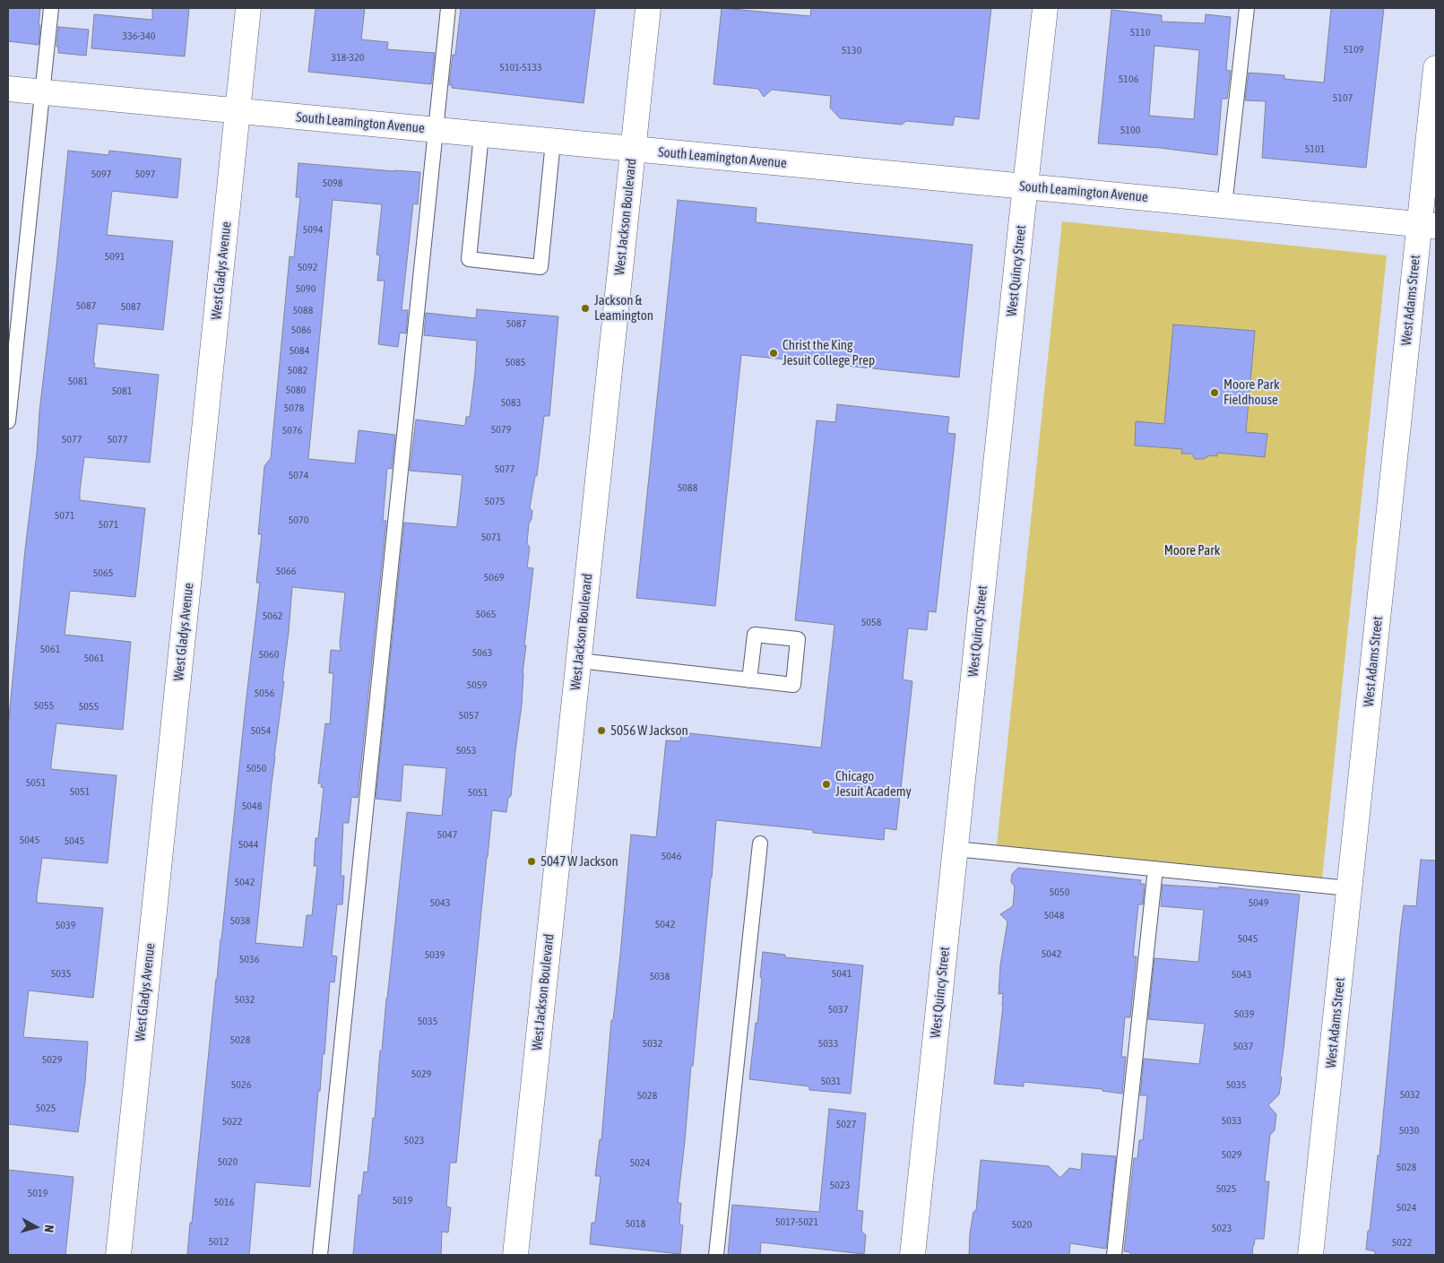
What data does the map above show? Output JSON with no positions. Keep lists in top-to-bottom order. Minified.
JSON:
{"streets":{"street":["South Leamington Avenue","West Jackson Boulevard","West Gladys Avenue","West Quincy Street","West Adams Street"]},"crossings":[["South Leamington Avenue","West Jackson Boulevard"],["South Leamington Avenue","West Gladys Avenue"],["South Leamington Avenue","West Quincy Street"],["South Leamington Avenue","West Adams Street"]],"parks":["Moore Park"],"places":["Jackson & Leamington","Christ the King Jesuit College Prep","Moore Park Fieldhouse","5056 W Jackson","Chicago Jesuit Academy","5047 W Jackson"],"house_numbers":["5110","336-340","5109","5130","318-320","5101-5133","5106","5107","5100","5101","5097","5097","5098","5094","5091","5092","5090","5087","5087","5088","5087","5086","5084","5085","5082","5081","5080","5081","5083","5078","5079","5076","5077","5077","5077","5074","5088","5075","5071","5070","5071","5071","5066","5065","5069","5065","5062","5058","5061","5063","5060","5061","5059","5056","5055","5055","5057","5054","5053","5050","5051","5051","5051","5048","5047","5045","5045","5044","5046","5042","5050","5043","5049","5048","5038","5042","5039","5045","5042","5039","5036","5035","5041","5043","5038","5032","5037","5039","5035","5028","5032","5033","5037","5029","5029","5031","5026","5035","5032","5028","5025","5033","5022","5027","5030","5023","5029","5020","5024","5028","5023","5025","5019","5019","5016","5024","5017-5021","5018","5020","5023","5012","5022"],"north":"right"}
